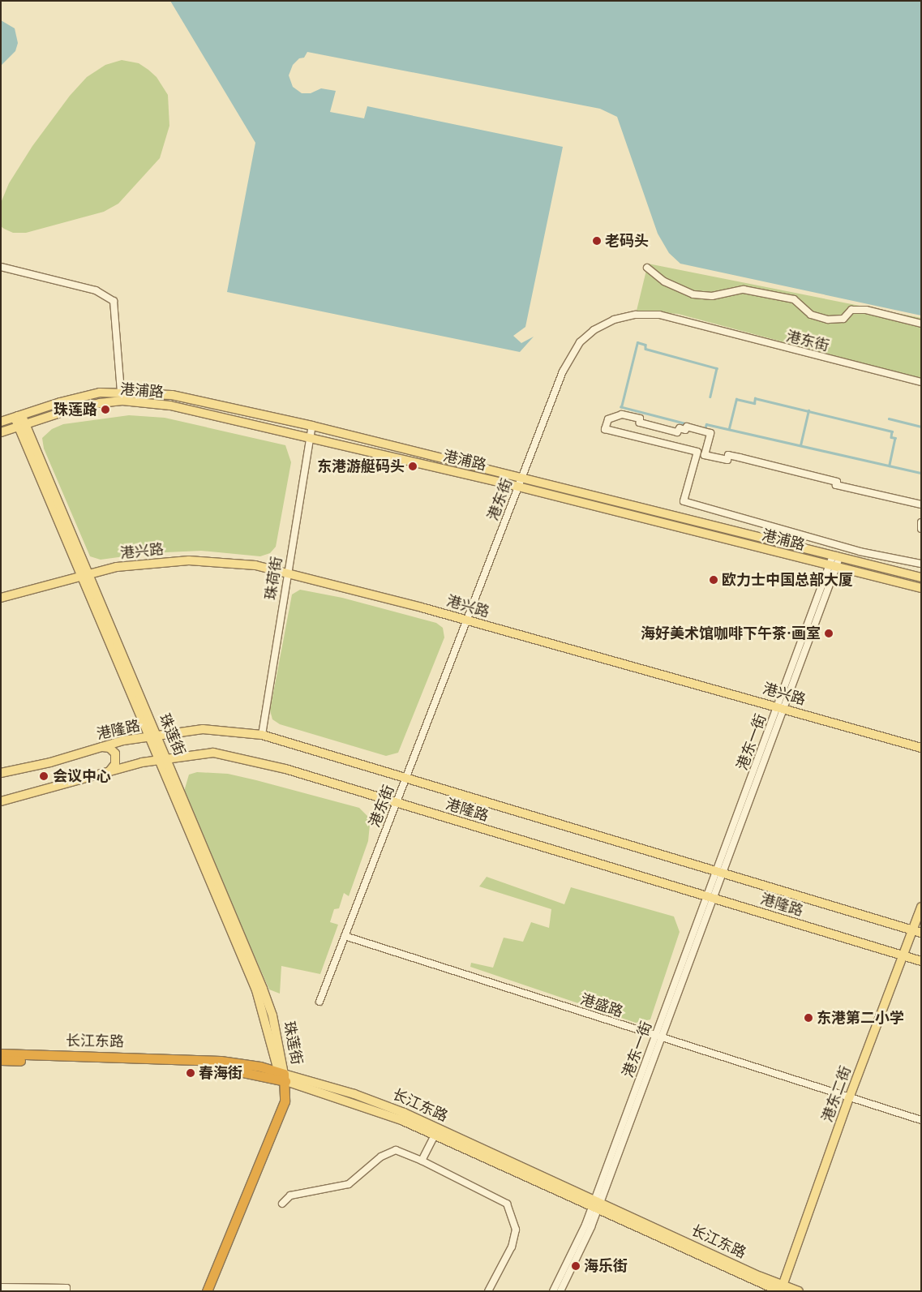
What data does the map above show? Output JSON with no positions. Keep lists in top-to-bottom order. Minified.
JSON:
{"streets":{"highway":["长江东路"],"main road":["港浦路","港兴路","港隆路","珠莲街","港东二街"],"street":["港东街","珠荷街","港东一街","港盛路"]},"crossings":[["港东街","港浦路"],["港东街","港兴路"],["港东街","港隆路"],["港东街","港盛路"],["港浦路","珠荷街"],["港浦路","珠莲街"],["港浦路","港东一街"],["港兴路","珠荷街"],["港兴路","珠莲街"],["港兴路","港东一街"],["珠荷街","港隆路"],["港隆路","珠莲街"],["港隆路","港东一街"],["港隆路","港东二街"],["珠莲街","长江东路"],["港东一街","港盛路"],["港东一街","长江东路"],["港盛路","港东二街"],["长江东路","港东二街"]],"places":["老码头","珠莲路","东港游艇码头","欧力士中国总部大厦","海好美术馆咖啡下午茶·画室","会议中心","东港第二小学","春海街","海乐街"]}
